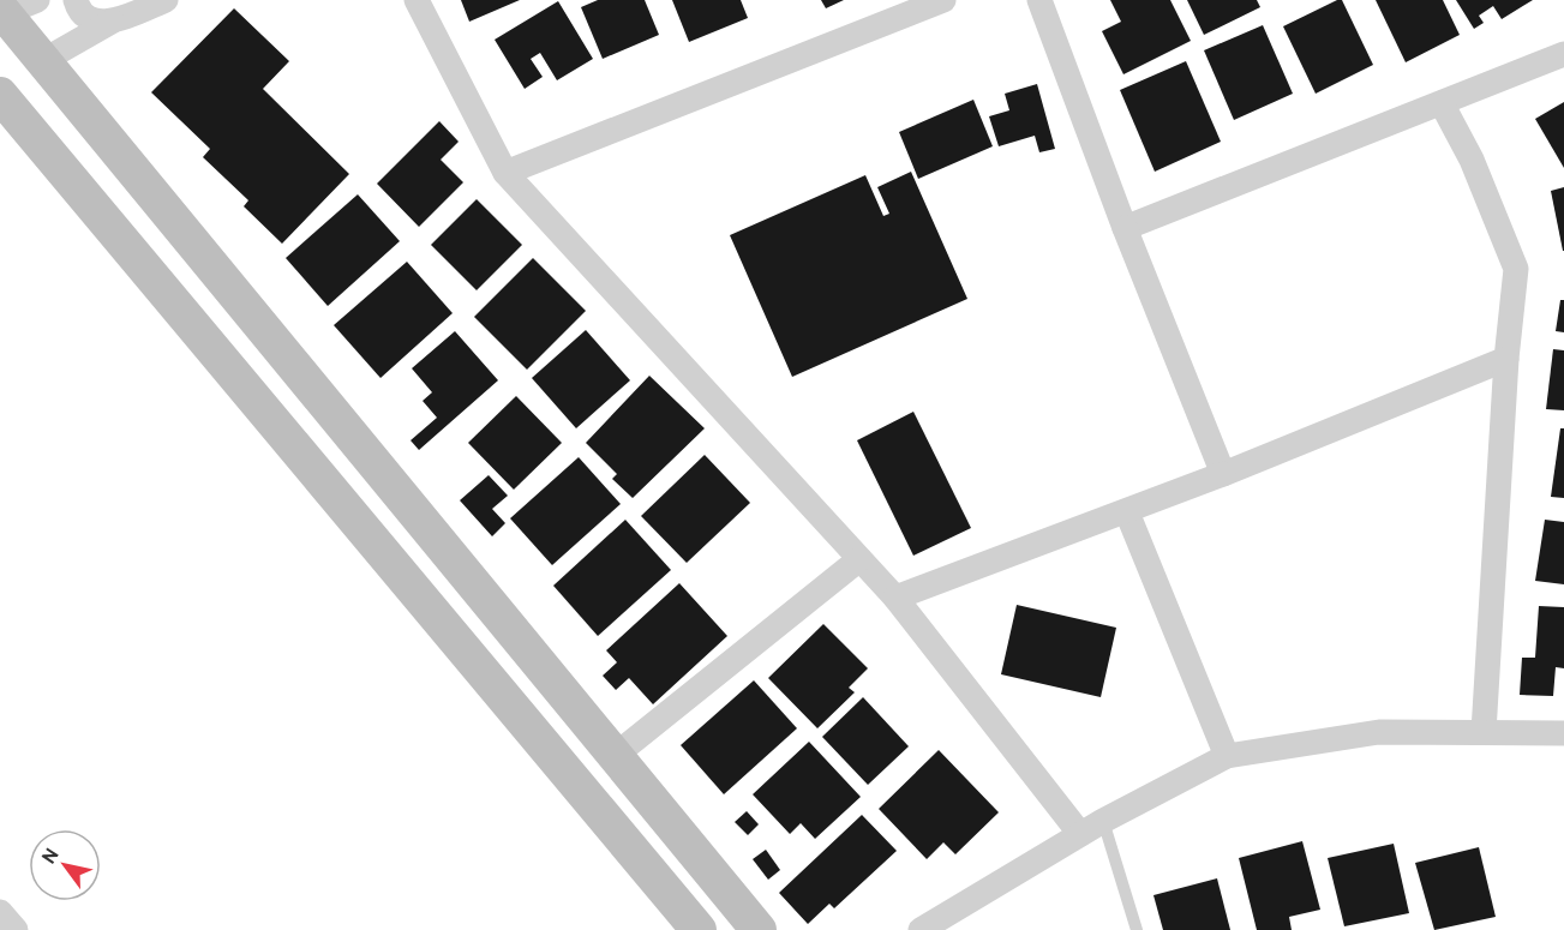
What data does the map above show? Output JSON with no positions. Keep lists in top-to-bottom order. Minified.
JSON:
{"north":"top left"}
